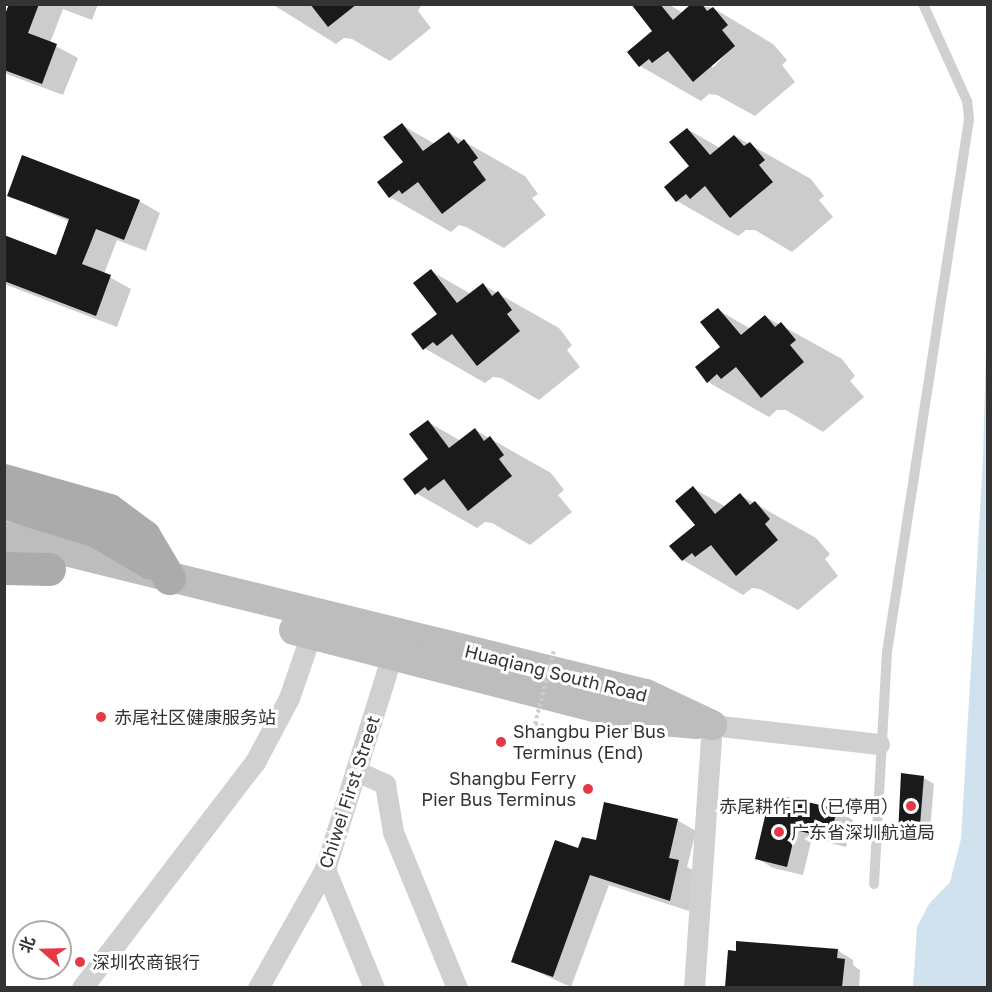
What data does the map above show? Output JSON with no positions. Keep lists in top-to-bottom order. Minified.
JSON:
{"streets":{"main road":["Huaqiang South Road"],"street":["Chiwei First Street"]},"crossings":[["Huaqiang South Road","Chiwei First Street"]],"places":["赤尾社区健康服务站","Shangbu Pier Bus Terminus (End)","Shangbu Ferry Pier Bus Terminus","赤尾耕作口（已停用）","广东省深圳航道局","深圳农商银行"],"north":"left"}
